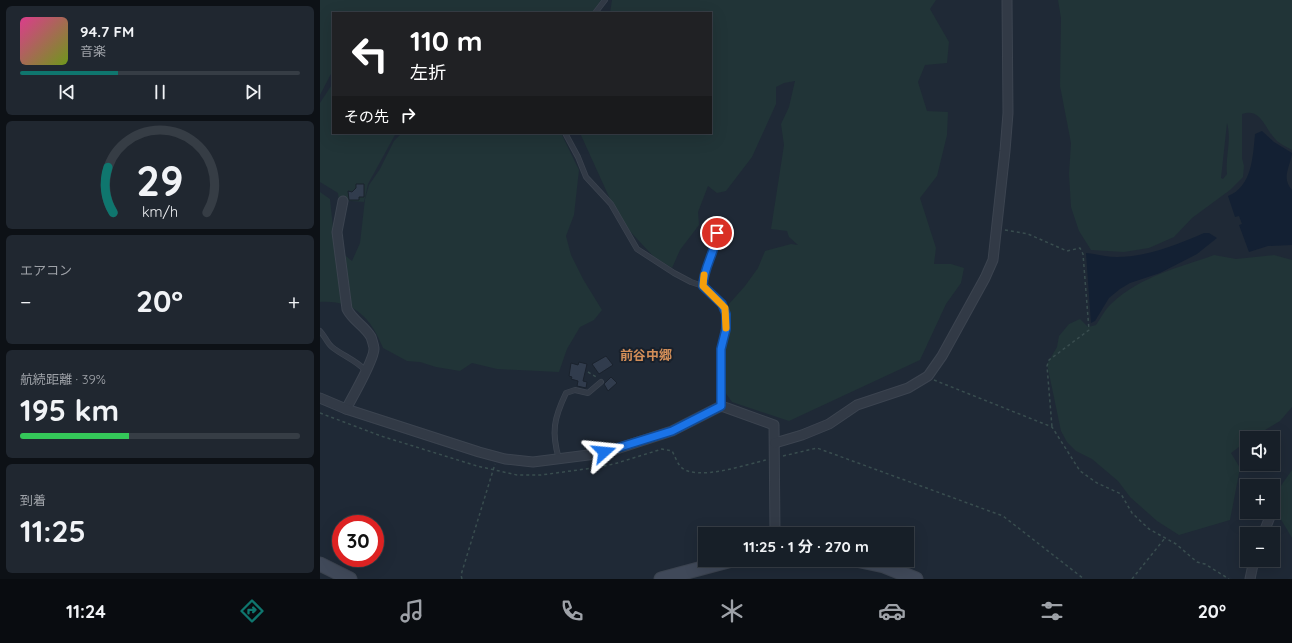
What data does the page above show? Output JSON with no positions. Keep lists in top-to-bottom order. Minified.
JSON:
{"districts":["前谷中郷"],"page":{"turn":["110 m","左折"],"song":["94.7 FM","音楽"],"then":"その先","tile":["エアコン",["航続距離 · 39%","195 km"],["到着","11:25"]],"heat":["−","20°","+"],"map_buttons":["+","−"],"limit":"30","trip":"11:25 · 1 分 · 270 m","tabs":["11:24","20°"],"gauge":["29","km/h"]}}
